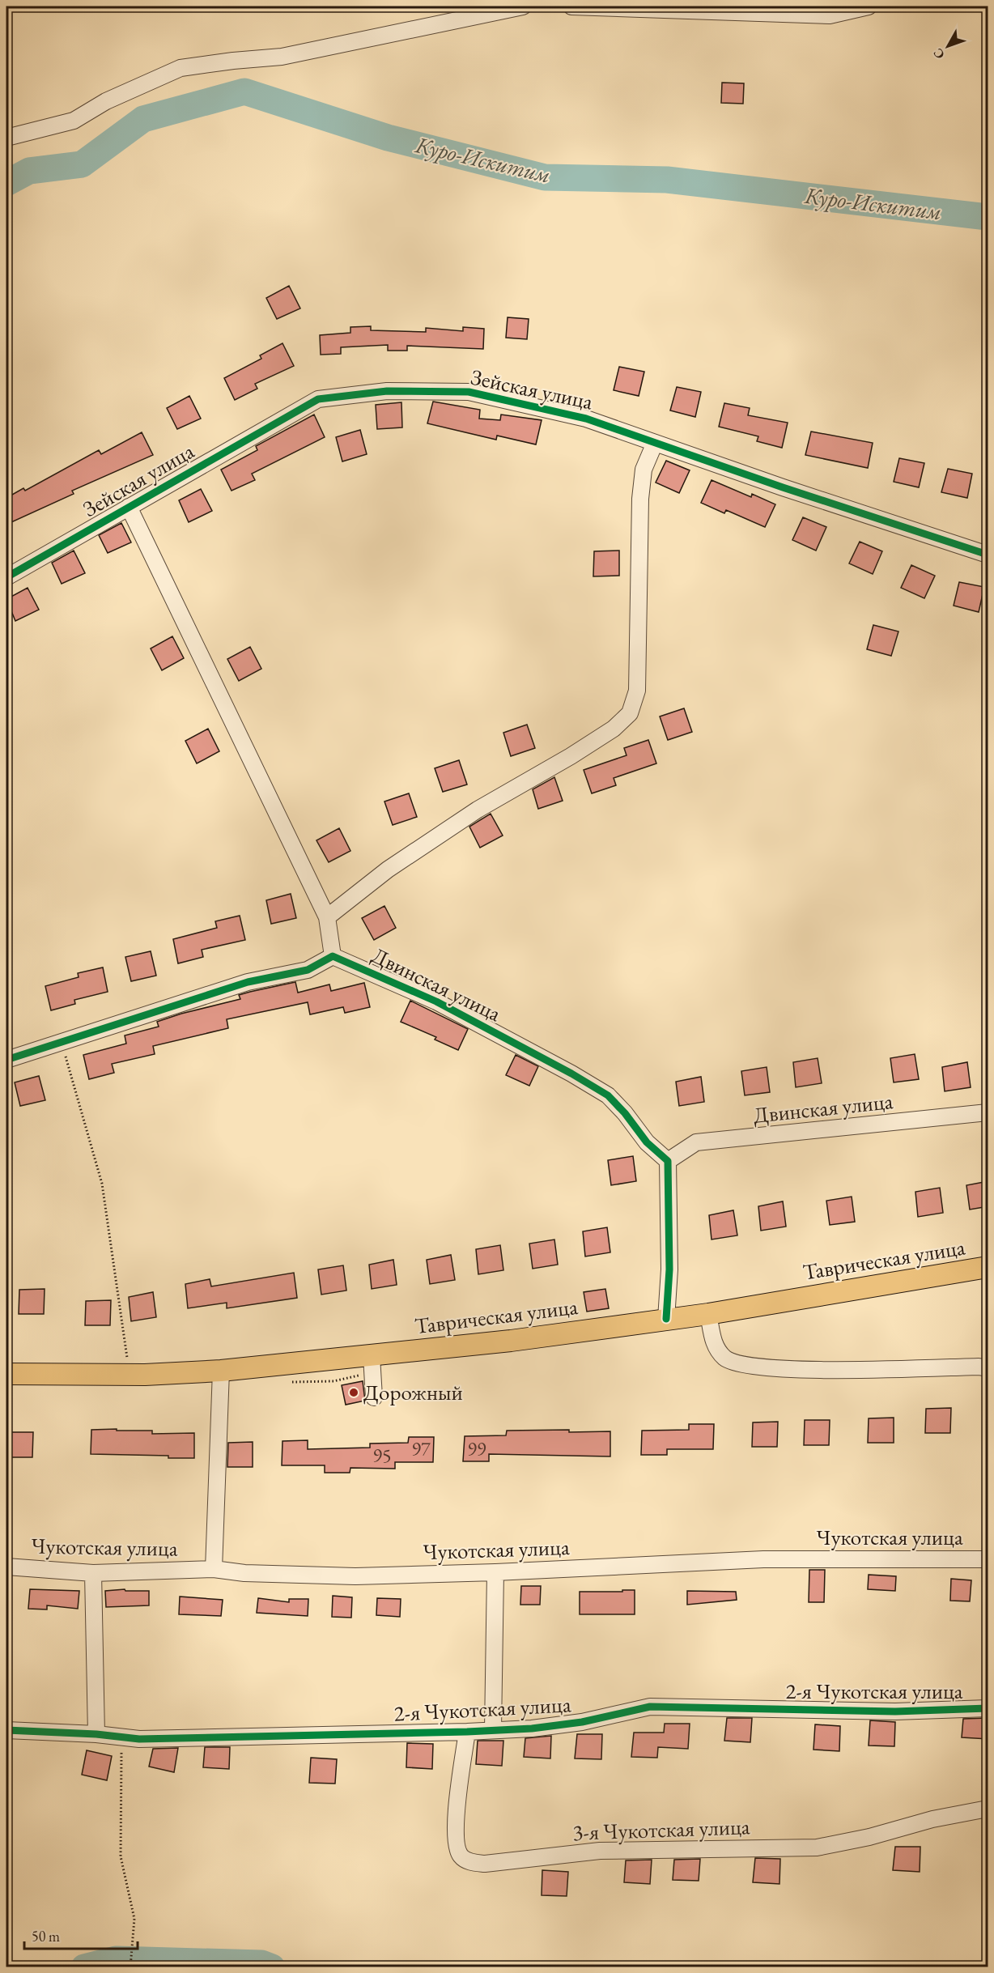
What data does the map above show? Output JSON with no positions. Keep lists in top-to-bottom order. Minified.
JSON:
{"streets":{"main road":["Таврическая улица"],"street":["Зейская улица","Двинская улица","Чукотская улица","2-я Чукотская улица","3-я Чукотская улица"]},"crossings":[["2-я Чукотская улица","3-я Чукотская улица"]],"water":["Куро-Искитим"],"places":["Дорожный"],"house_numbers":["97","99","95"],"scale_bar":"50 m","north":"bottom left"}
